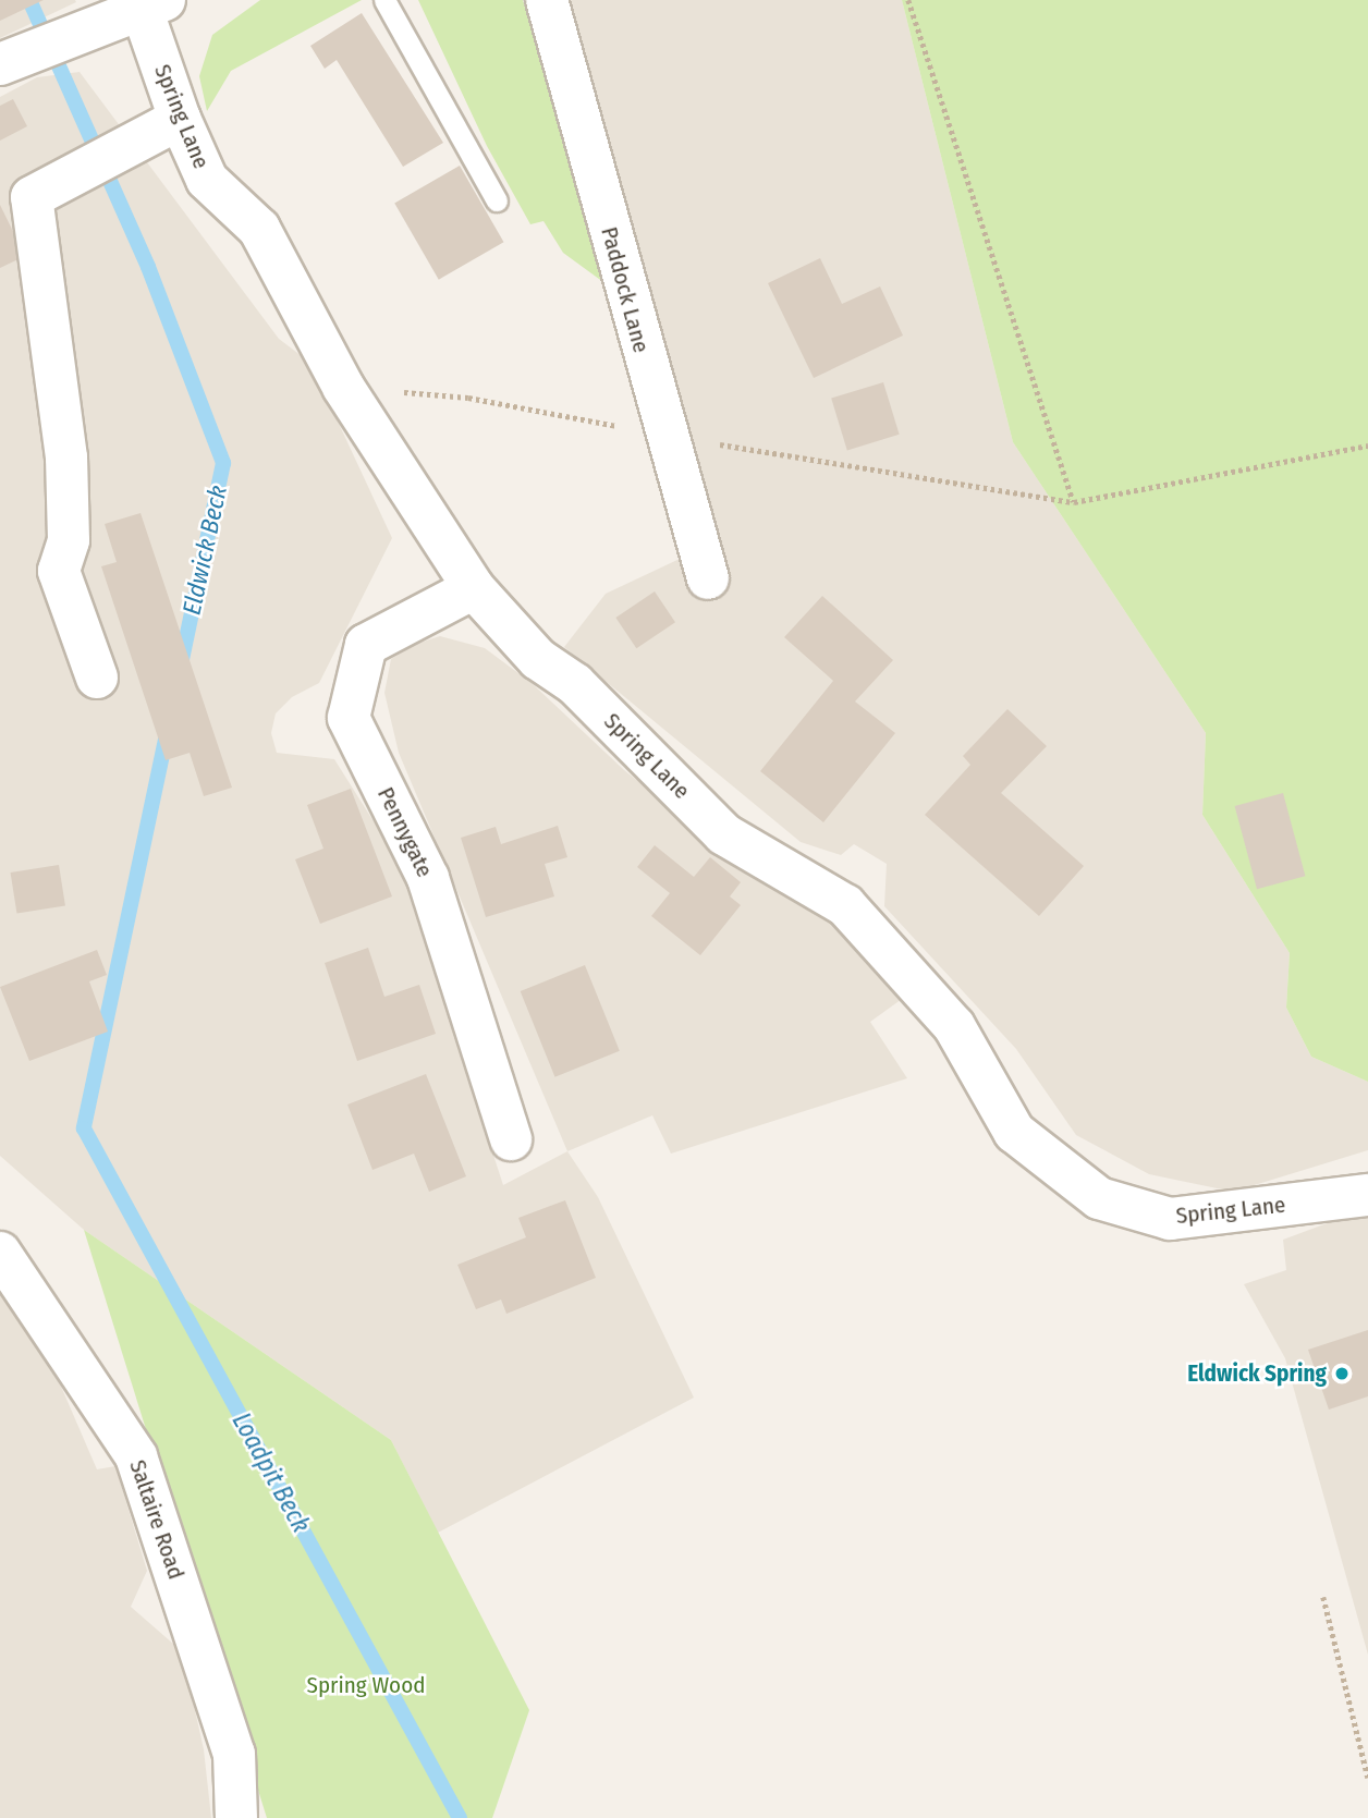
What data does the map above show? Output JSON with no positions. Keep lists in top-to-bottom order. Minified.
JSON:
{"streets":{"street":["Spring Lane","Paddock Lane","Pennygate","Saltaire Road"]},"crossings":[["Spring Lane","Pennygate"]],"water":["Eldwick Beck","Loadpit Beck"],"parks":["Spring Wood"],"places":["Eldwick Spring"]}
